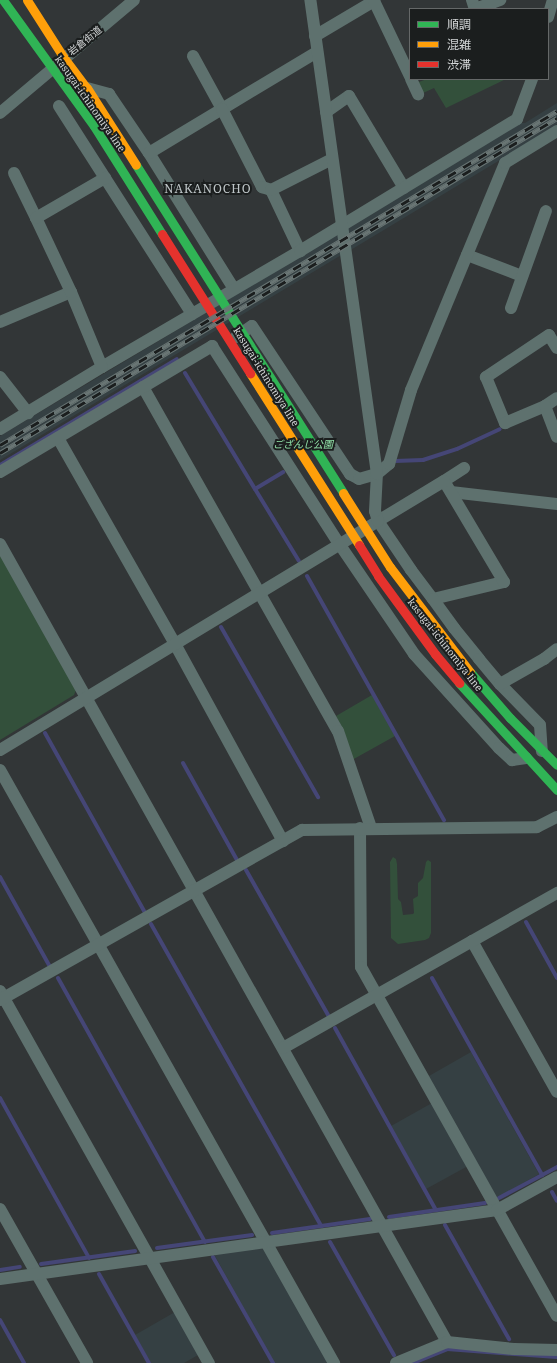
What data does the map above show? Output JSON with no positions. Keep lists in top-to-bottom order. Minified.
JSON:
{"streets":{"main road":["kasugai-ichinomiya line"],"street":["岩倉街道"]},"crossings":[["岩倉街道","kasugai-ichinomiya line"]],"districts":["NAKANOCHO"],"parks":["ござんじ公園"],"legend":["順調","混雑","渋滞"]}
